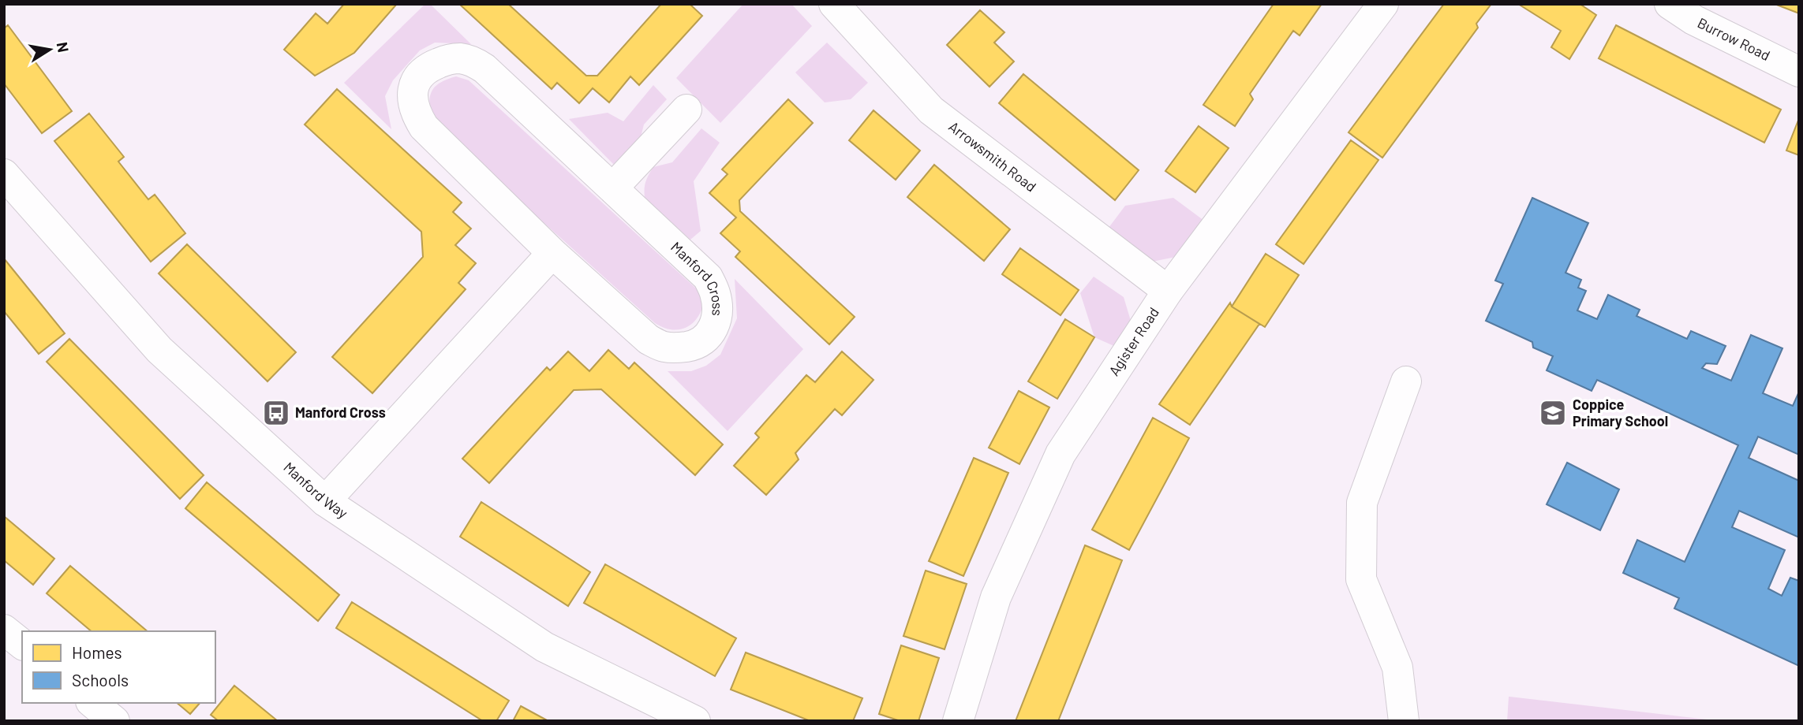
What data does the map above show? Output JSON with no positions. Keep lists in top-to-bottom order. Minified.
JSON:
{"streets":{"street":["Burrow Road","Arrowsmith Road","Manford Cross","Agister Road","Manford Way"]},"crossings":[["Arrowsmith Road","Agister Road"]],"places":{"bus stop":["Manford Cross"],"school or university":["Coppice Primary School"]},"legend":["Homes","Schools"],"north":"right"}
